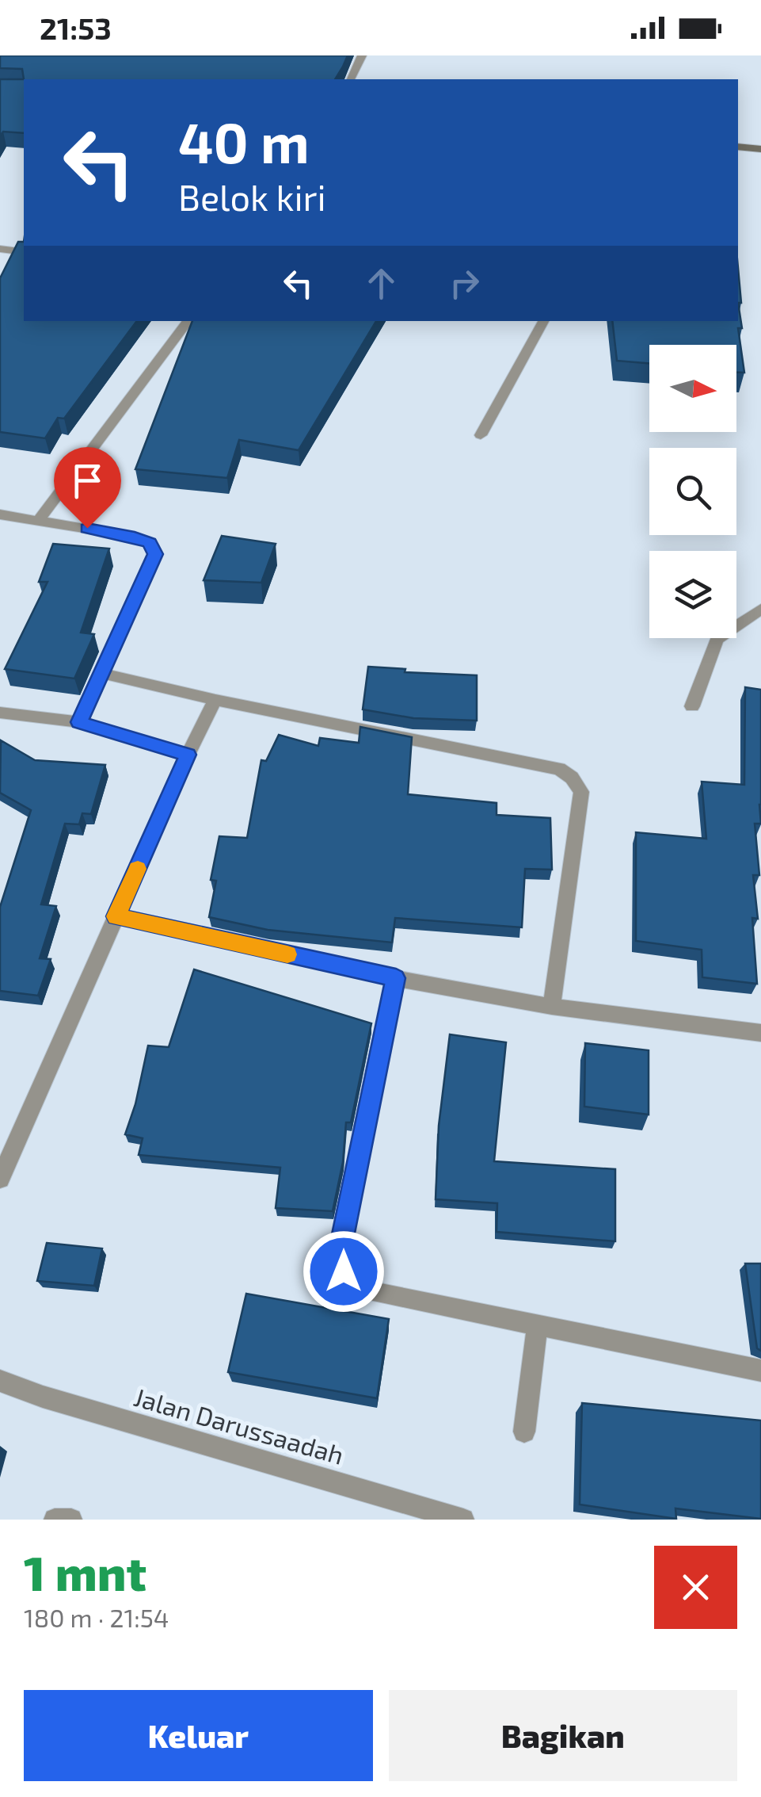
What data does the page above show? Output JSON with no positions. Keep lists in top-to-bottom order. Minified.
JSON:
{"streets":{"street":["Jalan Darussaadah"]},"north":"right","page":{"status":"21:53","turn":["40 m","Belok kiri"],"heading":["1 mnt","180 m · 21:54"],"buttons":["Keluar","Bagikan"]}}
